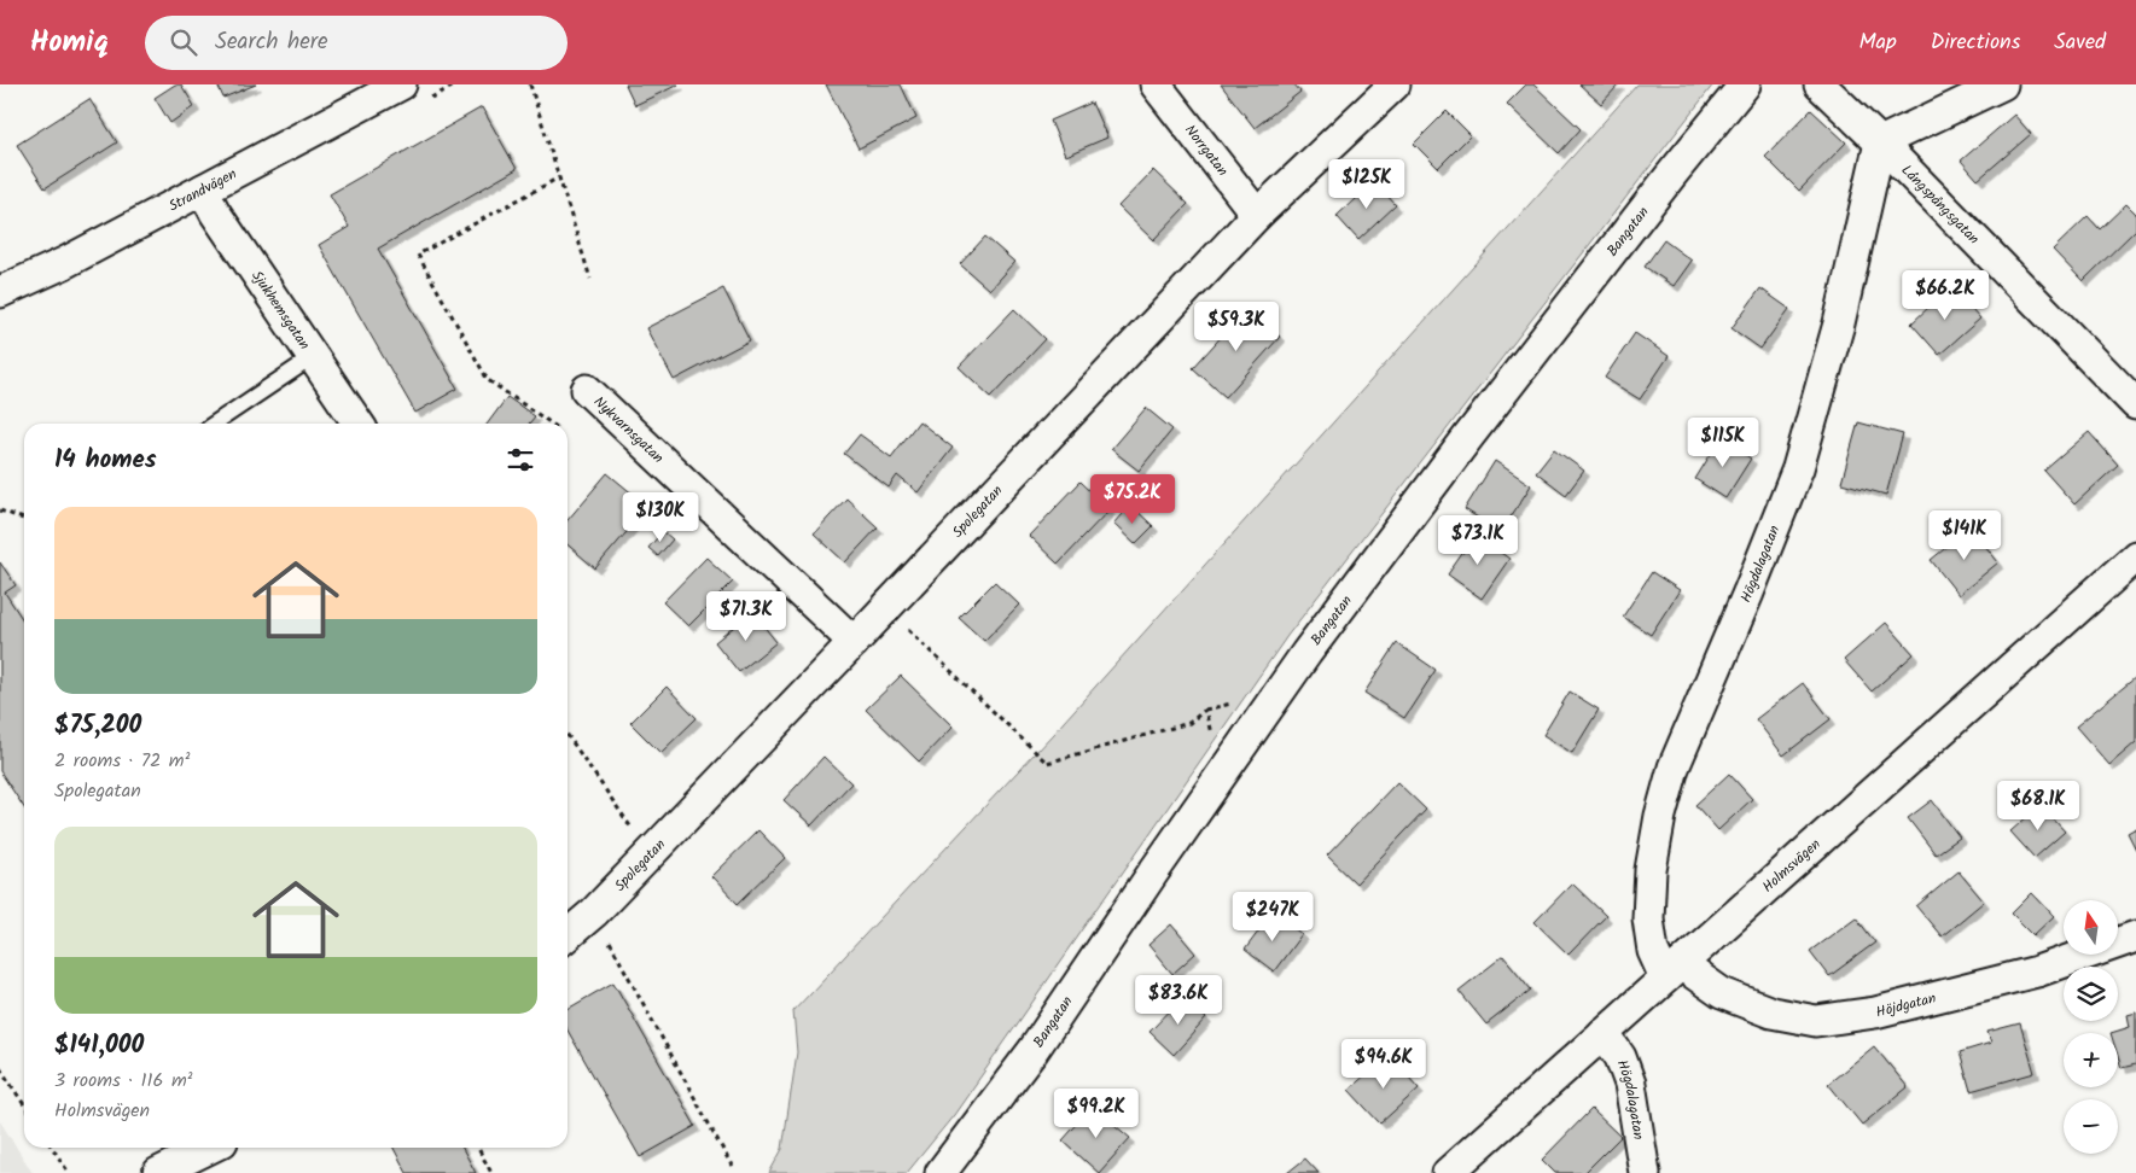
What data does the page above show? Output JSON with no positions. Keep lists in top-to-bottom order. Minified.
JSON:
{"streets":{"street":["Norrgatan","Strandvägen","Långspångsgatan","Bangatan","Sjukhemsgatan","Nykvarnsgatan","Spolegatan","Högdalagatan","Holmsvägen","Höjdgatan"]},"crossings":[["Norrgatan","Spolegatan"],["Strandvägen","Sjukhemsgatan"],["Långspångsgatan","Högdalagatan"],["Nykvarnsgatan","Spolegatan"],["Högdalagatan","Holmsvägen"],["Högdalagatan","Höjdgatan"],["Holmsvägen","Höjdgatan"]],"north":"top","page":{"header":"Homiq","search":"Search here","nav":["Map","Directions","Saved"],"price":["$125K","$66.2K","$59.3K","$115K","$75.2K","$130K","$141K","$73.1K","$71.3K","$68.1K","$247K","$83.6K","$94.6K","$99.2K"],"heading":"14 homes","list":[{"name":"$75,200","note":"2 rooms · 72 m² · Spolegatan"},{"name":"$141,000","note":"3 rooms · 116 m² · Holmsvägen"}],"map_buttons":["+","−"]}}
